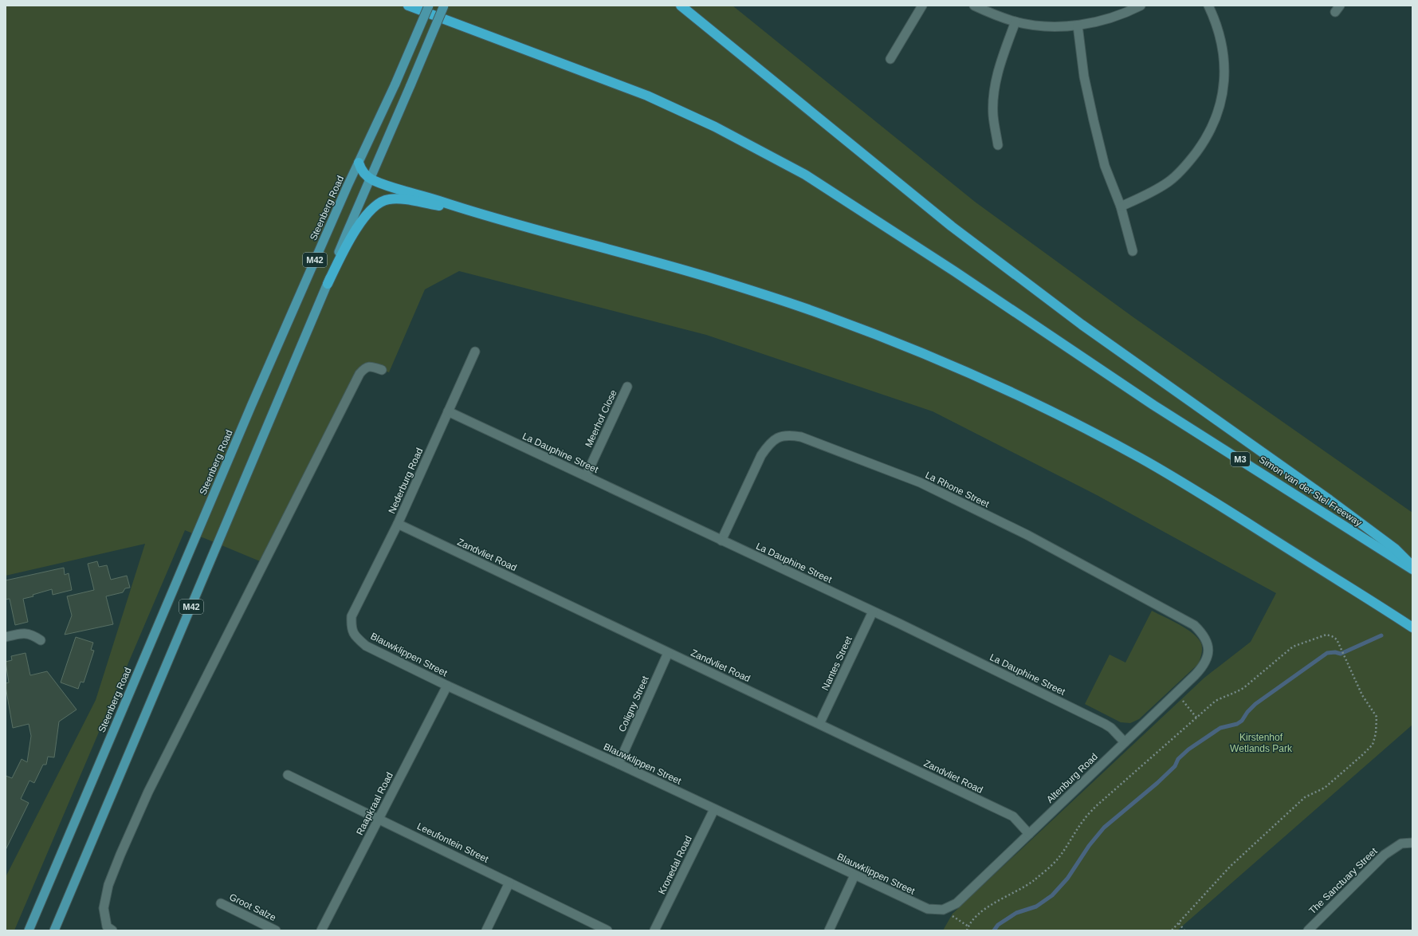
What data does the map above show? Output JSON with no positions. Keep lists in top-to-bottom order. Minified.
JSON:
{"streets":{"highway":["M3","Simon van der Stel Freeway"],"main road":["Steenberg Road","M42"],"street":["Meerhof Close","La Dauphine Street","Nederburg Road","La Rhone Street","Zandvliet Road","Blauwklippen Street","Nantes Street","Coligny Street","Altenburg Road","Raapkraal Road","Leeufontein Street","Kronedal Road","The Sanctuary Street","Groot Salze"]},"crossings":[["Meerhof Close","La Dauphine Street"],["La Dauphine Street","Nederburg Road"],["La Dauphine Street","La Rhone Street"],["La Dauphine Street","Nantes Street"],["La Dauphine Street","Altenburg Road"],["Nederburg Road","Zandvliet Road"],["Nederburg Road","Blauwklippen Street"],["La Rhone Street","Altenburg Road"],["Zandvliet Road","Nantes Street"],["Zandvliet Road","Coligny Street"],["Zandvliet Road","Altenburg Road"],["Blauwklippen Street","Coligny Street"],["Blauwklippen Street","Altenburg Road"],["Blauwklippen Street","Raapkraal Road"],["Blauwklippen Street","Kronedal Road"],["Raapkraal Road","Leeufontein Street"]],"parks":["Kirstenhof Wetlands Park"]}
